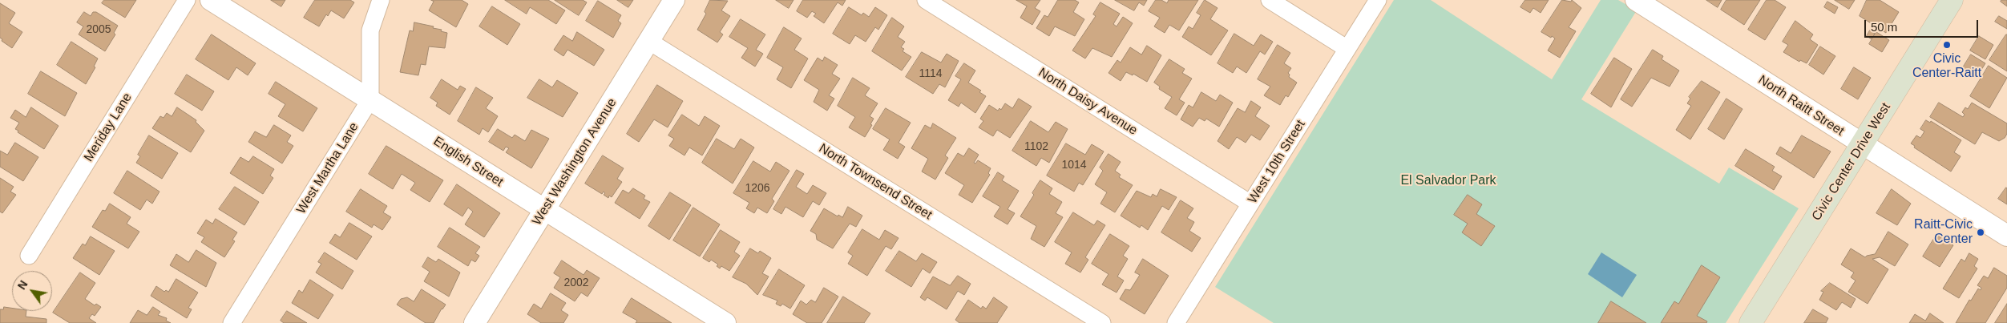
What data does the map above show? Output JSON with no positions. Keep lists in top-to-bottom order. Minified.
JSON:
{"streets":{"main road":["Civic Center Drive West"],"street":["North Daisy Avenue","North Raitt Street","Meriday Lane","English Street","West Washington Avenue","West 10th Street","West Martha Lane","North Townsend Street"]},"crossings":[["North Daisy Avenue","West 10th Street"],["North Raitt Street","Civic Center Drive West"],["English Street","West Washington Avenue"],["English Street","West Martha Lane"],["West Washington Avenue","North Townsend Street"]],"parks":["El Salvador Park"],"places":["Civic Center-Raitt","Raitt-Civic Center"],"house_numbers":["2005","1114","1102","1014","1206","2002"],"scale_bar":"50 m","north":"top left"}
